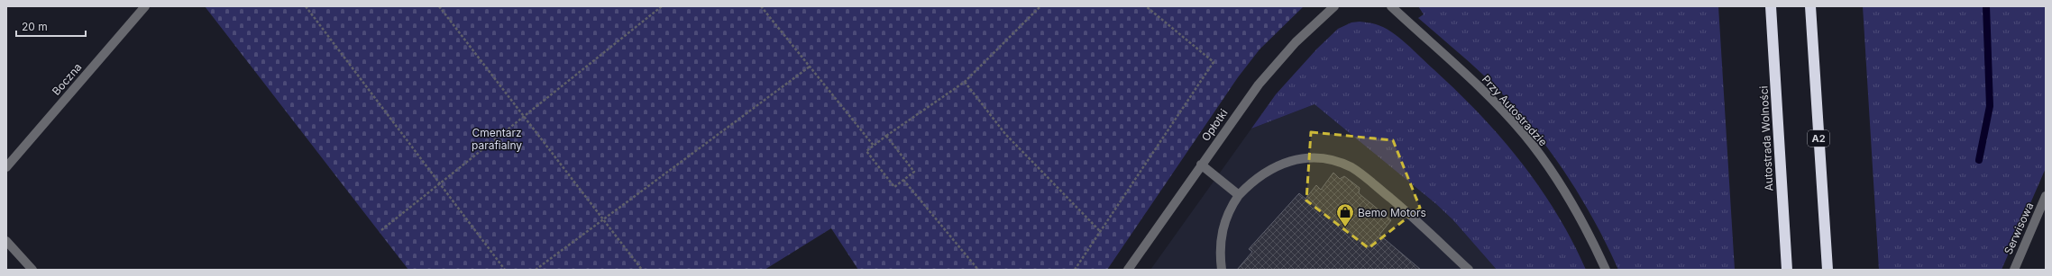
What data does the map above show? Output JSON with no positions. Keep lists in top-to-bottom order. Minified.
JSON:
{"streets":{"highway":["Autostrada Wolności","A2"],"street":["Boczna","Przy Autostradzie","Opłotki","Serwisowa"]},"parks":["Cmentarz parafialny"],"places":{"shop":["Bemo Motors"]},"scale_bar":"20 m"}
